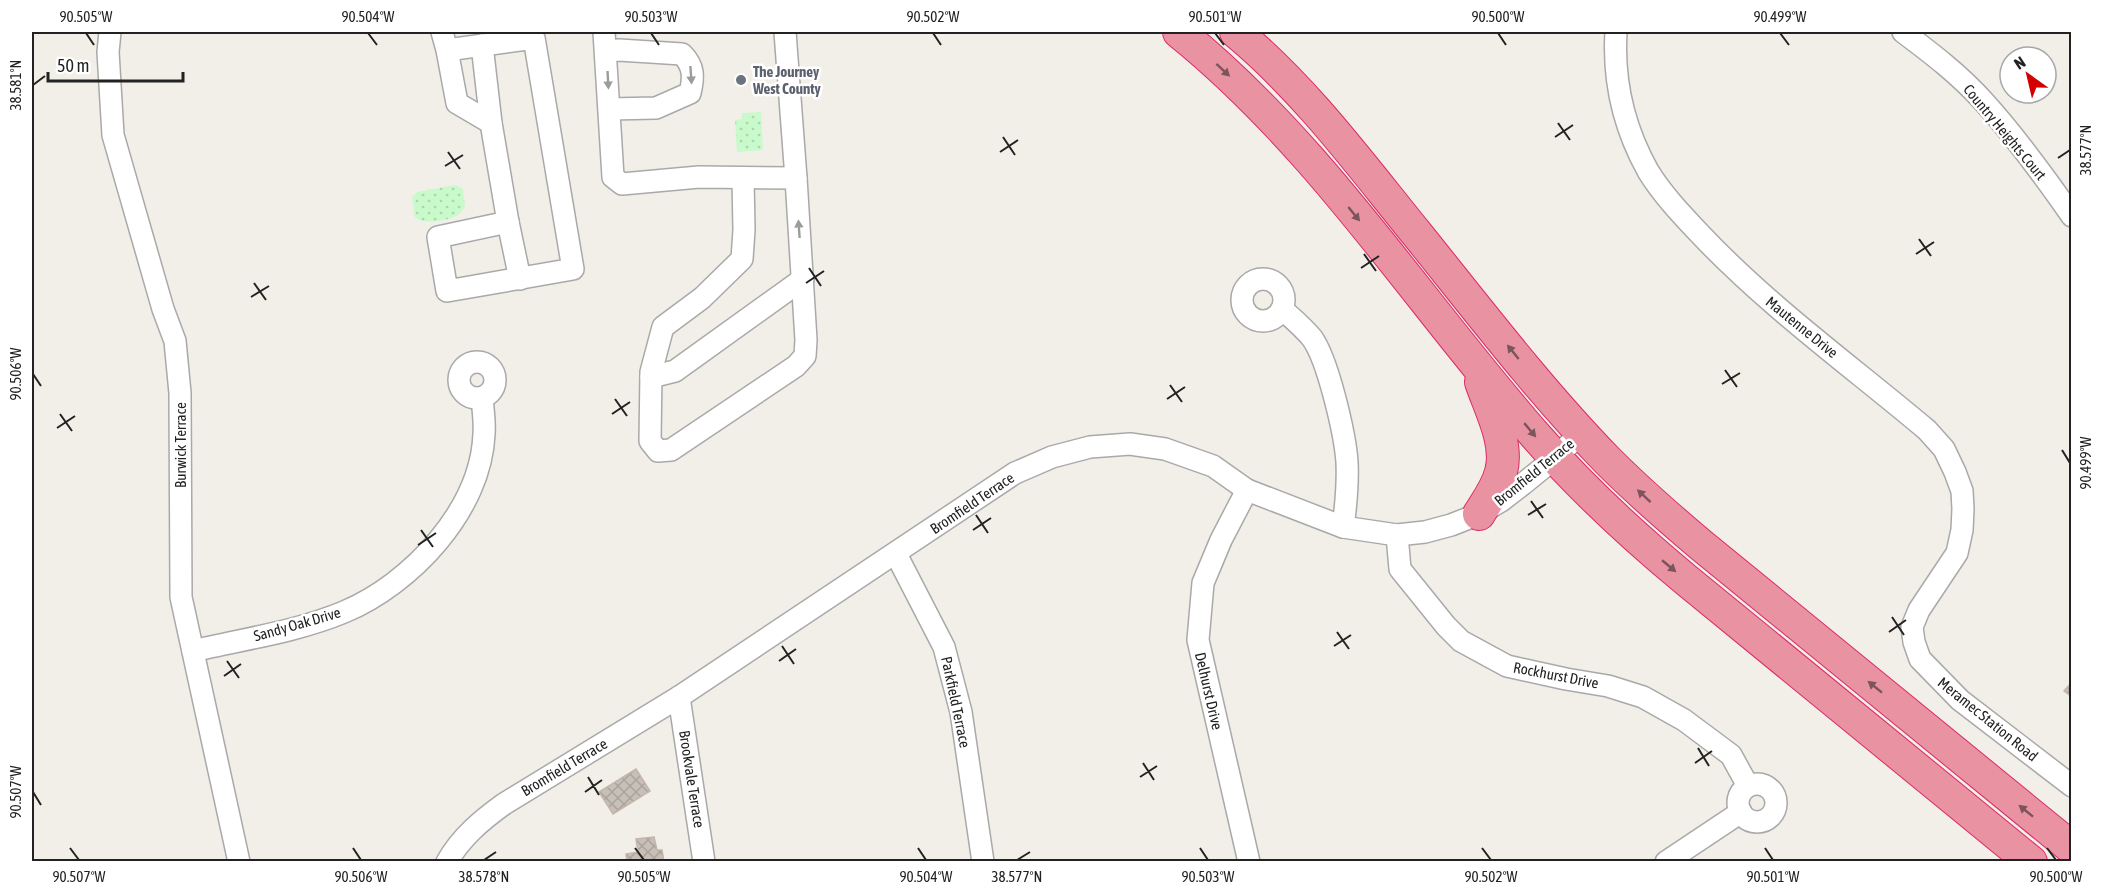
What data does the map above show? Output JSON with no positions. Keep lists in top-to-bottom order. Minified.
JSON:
{"streets":{"street":["Country Heights Court","Mautenne Drive","Burwick Terrace","Bromfield Terrace","Sandy Oak Drive","Rockhurst Drive","Delhurst Drive","Parkfield Terrace","Meramec Station Road","Brookvale Terrace"]},"crossings":[["Mautenne Drive","Meramec Station Road"],["Burwick Terrace","Sandy Oak Drive"],["Bromfield Terrace","Rockhurst Drive"],["Bromfield Terrace","Delhurst Drive"],["Bromfield Terrace","Parkfield Terrace"],["Bromfield Terrace","Brookvale Terrace"]],"places":["The Journey West County"],"scale_bar":"50 m","north":"top left","coordinates":["90.505°W","90.504°W","90.503°W","90.502°W","90.501°W","90.500°W","90.499°W","38.581°N","38.577°N","90.506°W","90.507°W","38.578°N"]}
